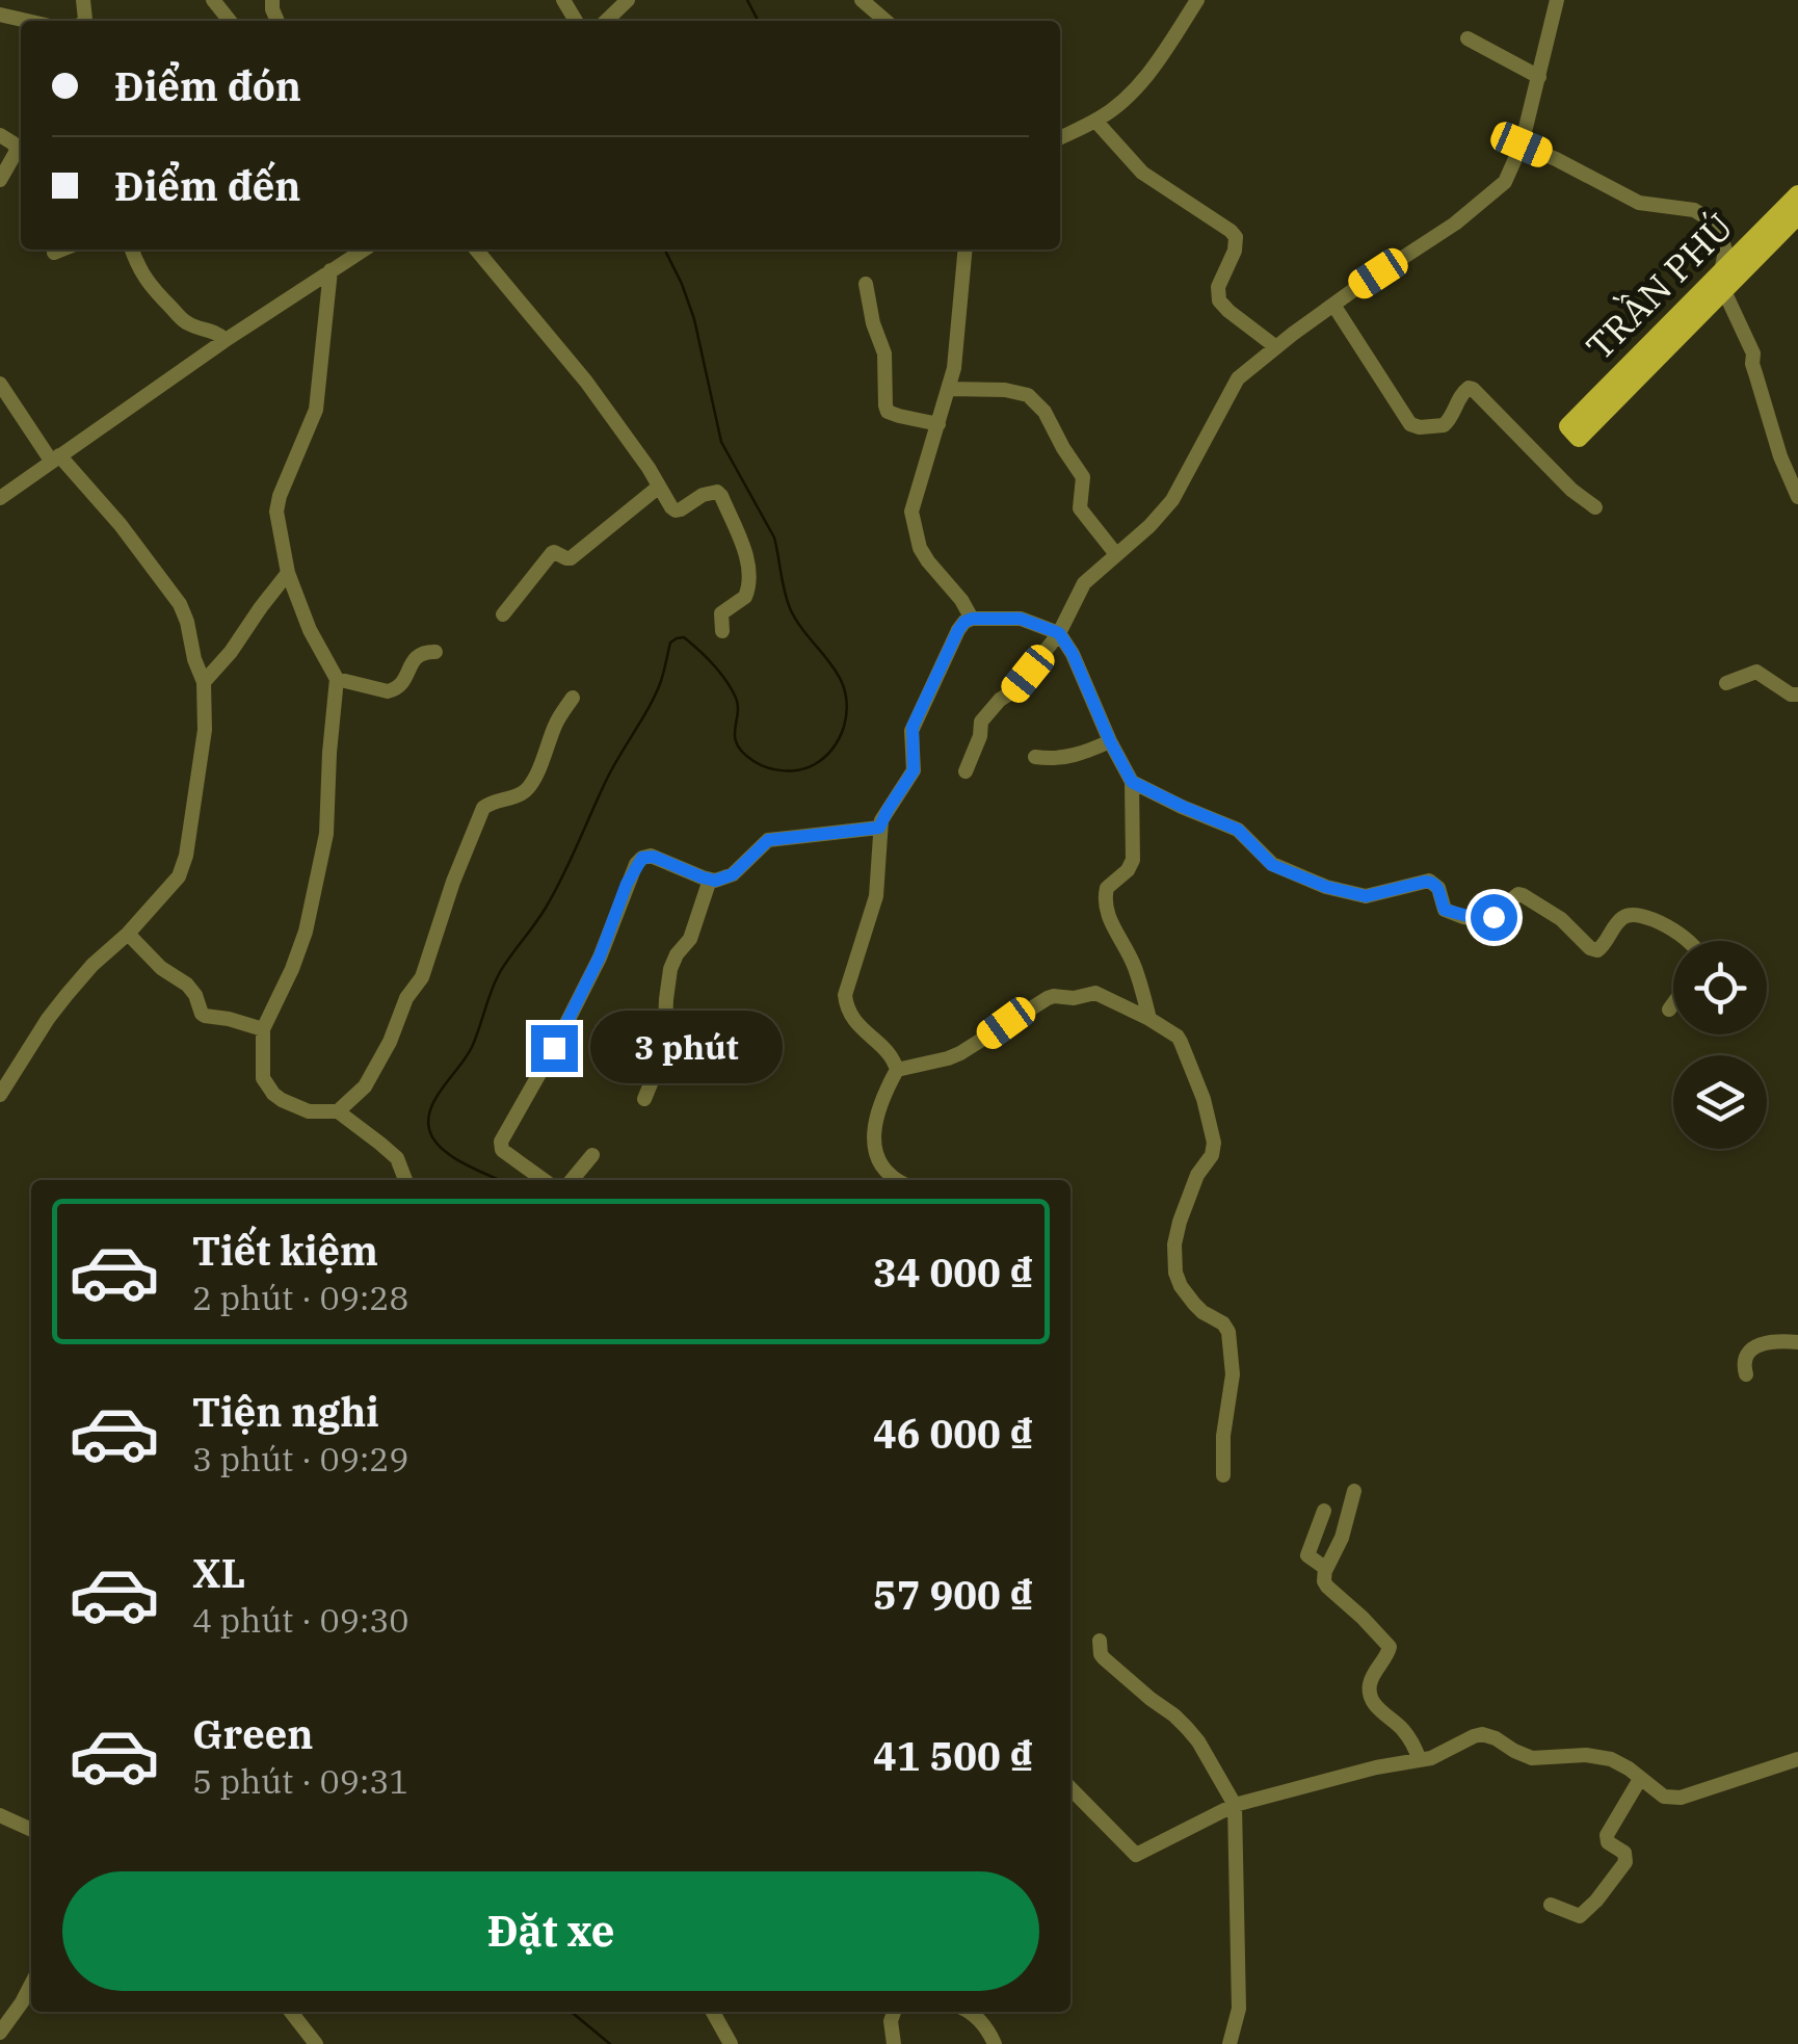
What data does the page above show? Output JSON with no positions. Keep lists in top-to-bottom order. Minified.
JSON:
{"streets":{"main road":["TRẦN PHÚ"]},"page":{"banner":["Điểm đón","Điểm đến"],"bubble":"3 phút","list":[{"name":"Tiết kiệm","note":"2 phút · 09:28","value":"34 000 ₫"},{"name":"Tiện nghi","note":"3 phút · 09:29","value":"46 000 ₫"},{"name":"XL","note":"4 phút · 09:30","value":"57 900 ₫"},{"name":"Green","note":"5 phút · 09:31","value":"41 500 ₫"}],"buttons":"Đặt xe"}}
